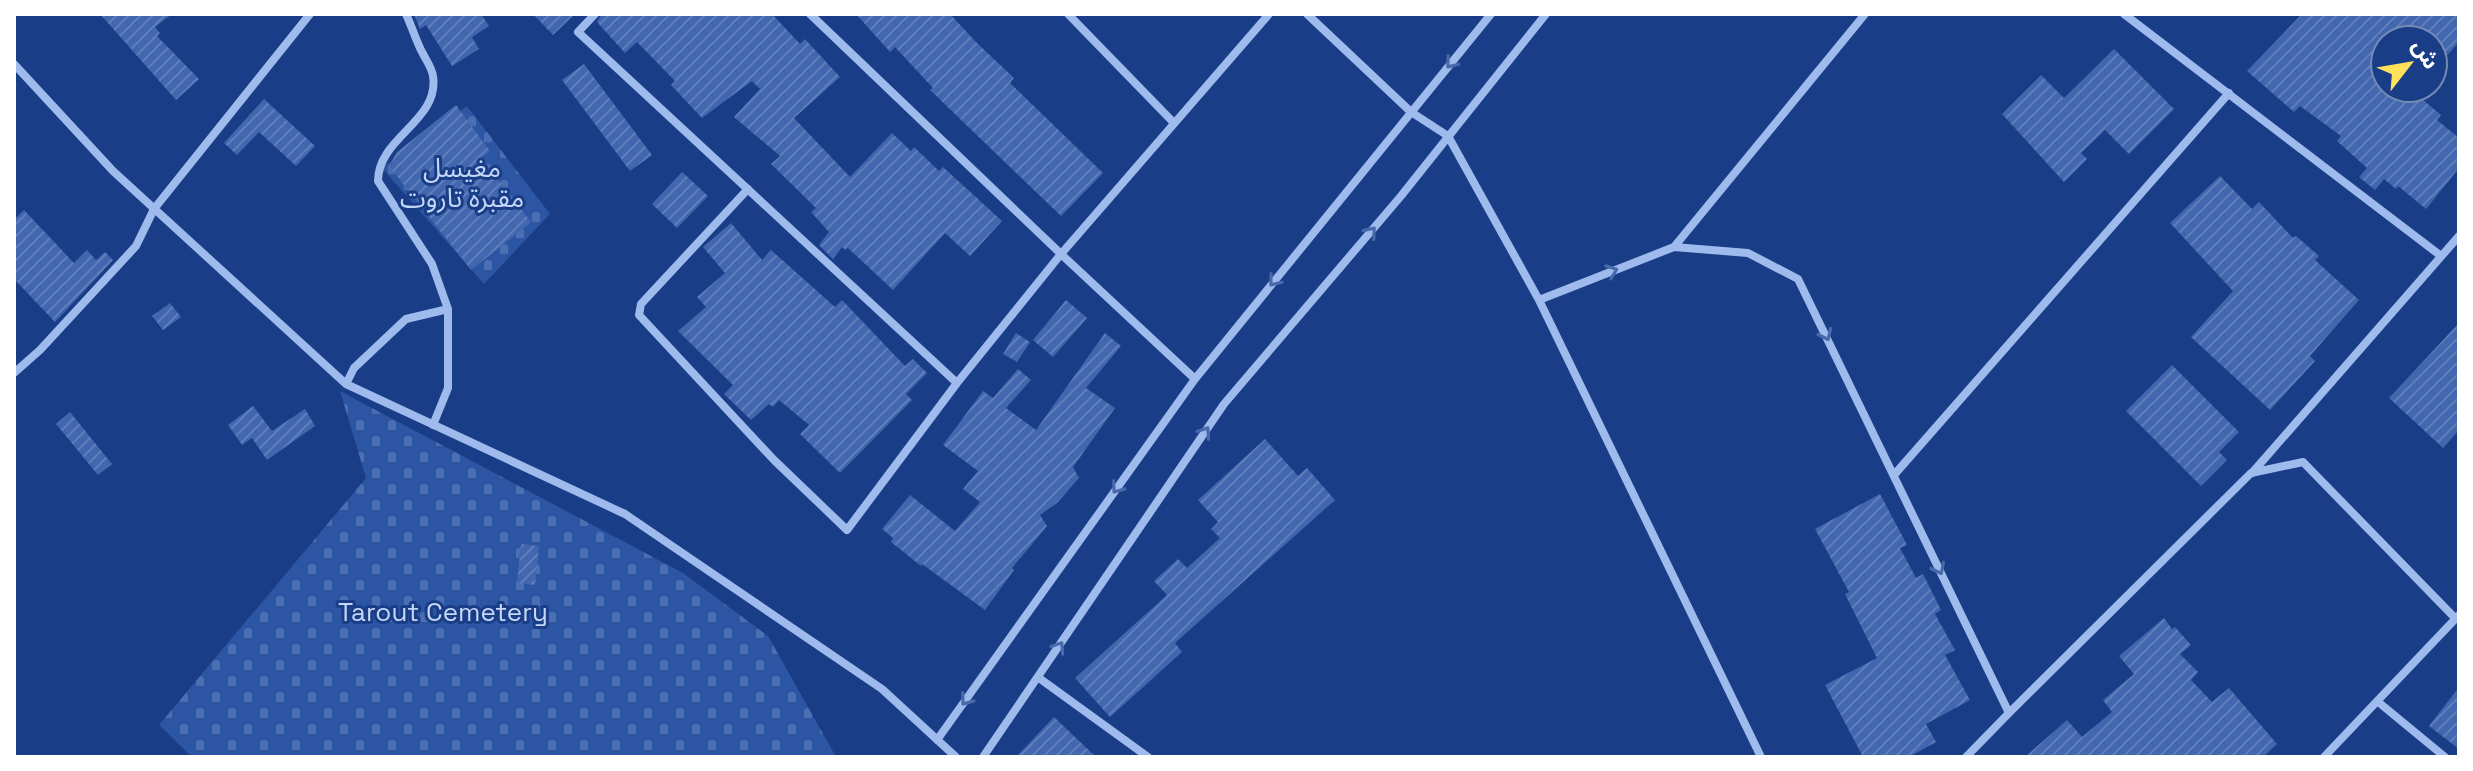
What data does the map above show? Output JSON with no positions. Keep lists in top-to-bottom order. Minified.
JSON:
{"parks":["مغيسل مقبرة تاروت","Tarout Cemetery"],"north":"top right"}
